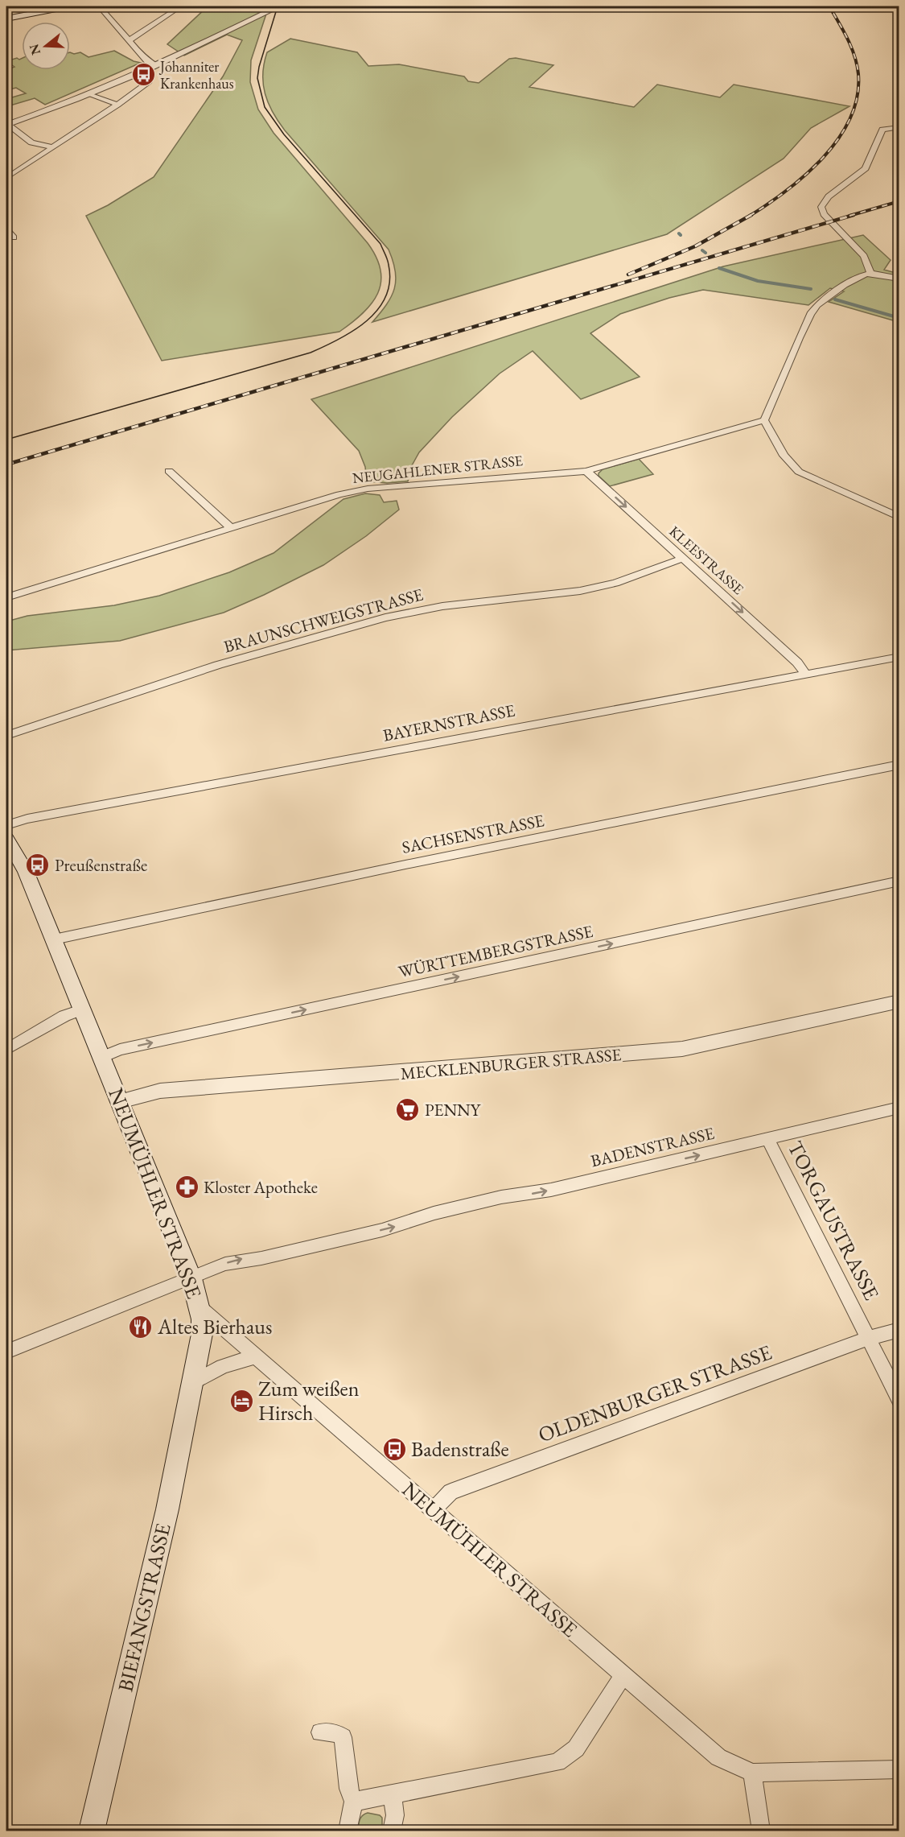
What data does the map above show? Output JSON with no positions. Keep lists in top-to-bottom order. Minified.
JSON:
{"streets":{"main road":["NEUMÜHLER STRASSE","BIEFANGSTRASSE"],"street":["NEUGAHLENER STRASSE","KLEESTRASSE","BRAUNSCHWEIGSTRASSE","BAYERNSTRASSE","SACHSENSTRASSE","WÜRTTEMBERGSTRASSE","MECKLENBURGER STRASSE","BADENSTRASSE","TORGAUSTRASSE","OLDENBURGER STRASSE"]},"crossings":[["NEUGAHLENER STRASSE","KLEESTRASSE"],["KLEESTRASSE","BRAUNSCHWEIGSTRASSE"],["KLEESTRASSE","BAYERNSTRASSE"],["SACHSENSTRASSE","NEUMÜHLER STRASSE"],["WÜRTTEMBERGSTRASSE","NEUMÜHLER STRASSE"],["MECKLENBURGER STRASSE","NEUMÜHLER STRASSE"],["BADENSTRASSE","NEUMÜHLER STRASSE"],["BADENSTRASSE","TORGAUSTRASSE"],["NEUMÜHLER STRASSE","OLDENBURGER STRASSE"],["NEUMÜHLER STRASSE","BIEFANGSTRASSE"],["TORGAUSTRASSE","OLDENBURGER STRASSE"]],"one_way":["KLEESTRASSE","WÜRTTEMBERGSTRASSE","BADENSTRASSE"],"places":{"bus stop":["Johanniter Krankenhaus","Preußenstraße","Badenstraße"],"supermarket":["PENNY"],"pharmacy":["Kloster Apotheke"],"restaurant":["Altes Bierhaus"],"hotel":["Zum weißen Hirsch"]},"north":"left"}
